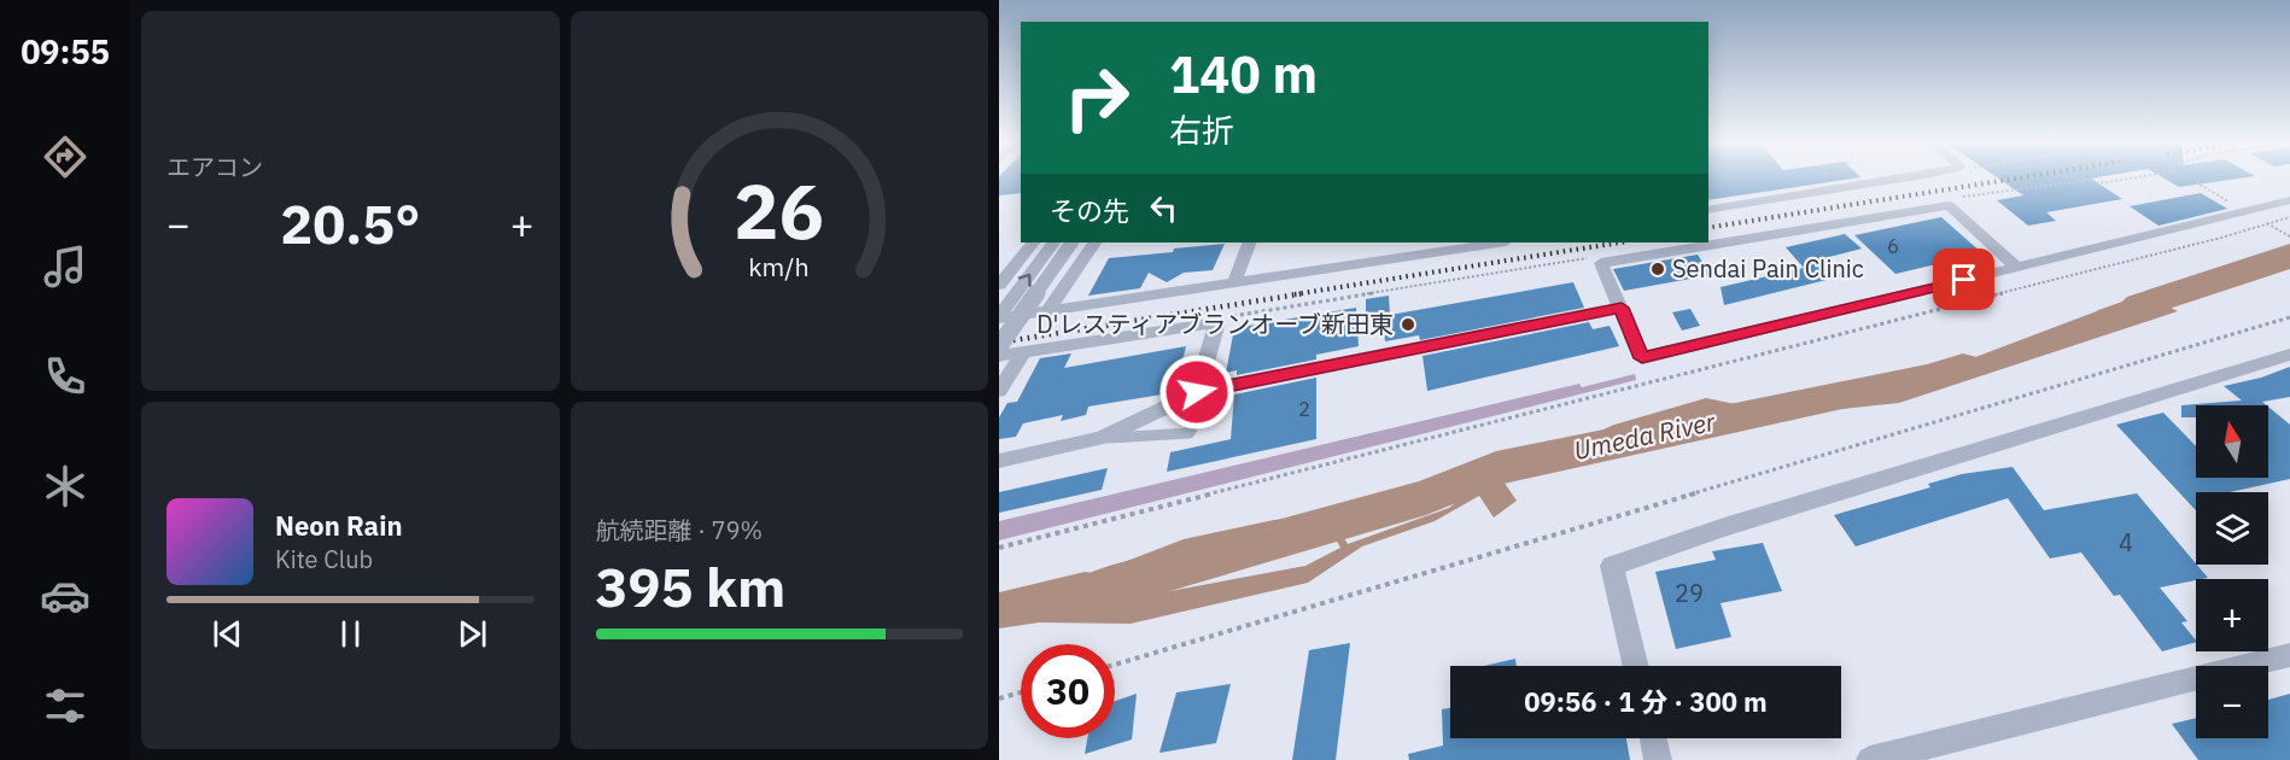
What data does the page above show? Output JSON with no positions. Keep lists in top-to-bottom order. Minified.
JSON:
{"water":["Umeda River"],"places":["Sendai Pain Clinic","D'レスティアブランオーブ新田東"],"house_numbers":["6","2","4","29"],"north":"top","page":{"tabs":"09:55","tile":["エアコン",["航続距離 · 79%","395 km"]],"turn":["140 m","右折"],"then":"その先","heat":["−","20.5°","+"],"map_buttons":["+","−"],"song":["Neon Rain","Kite Club"],"limit":"30","trip":"09:56 · 1 分 · 300 m","gauge":["26","km/h"]}}
